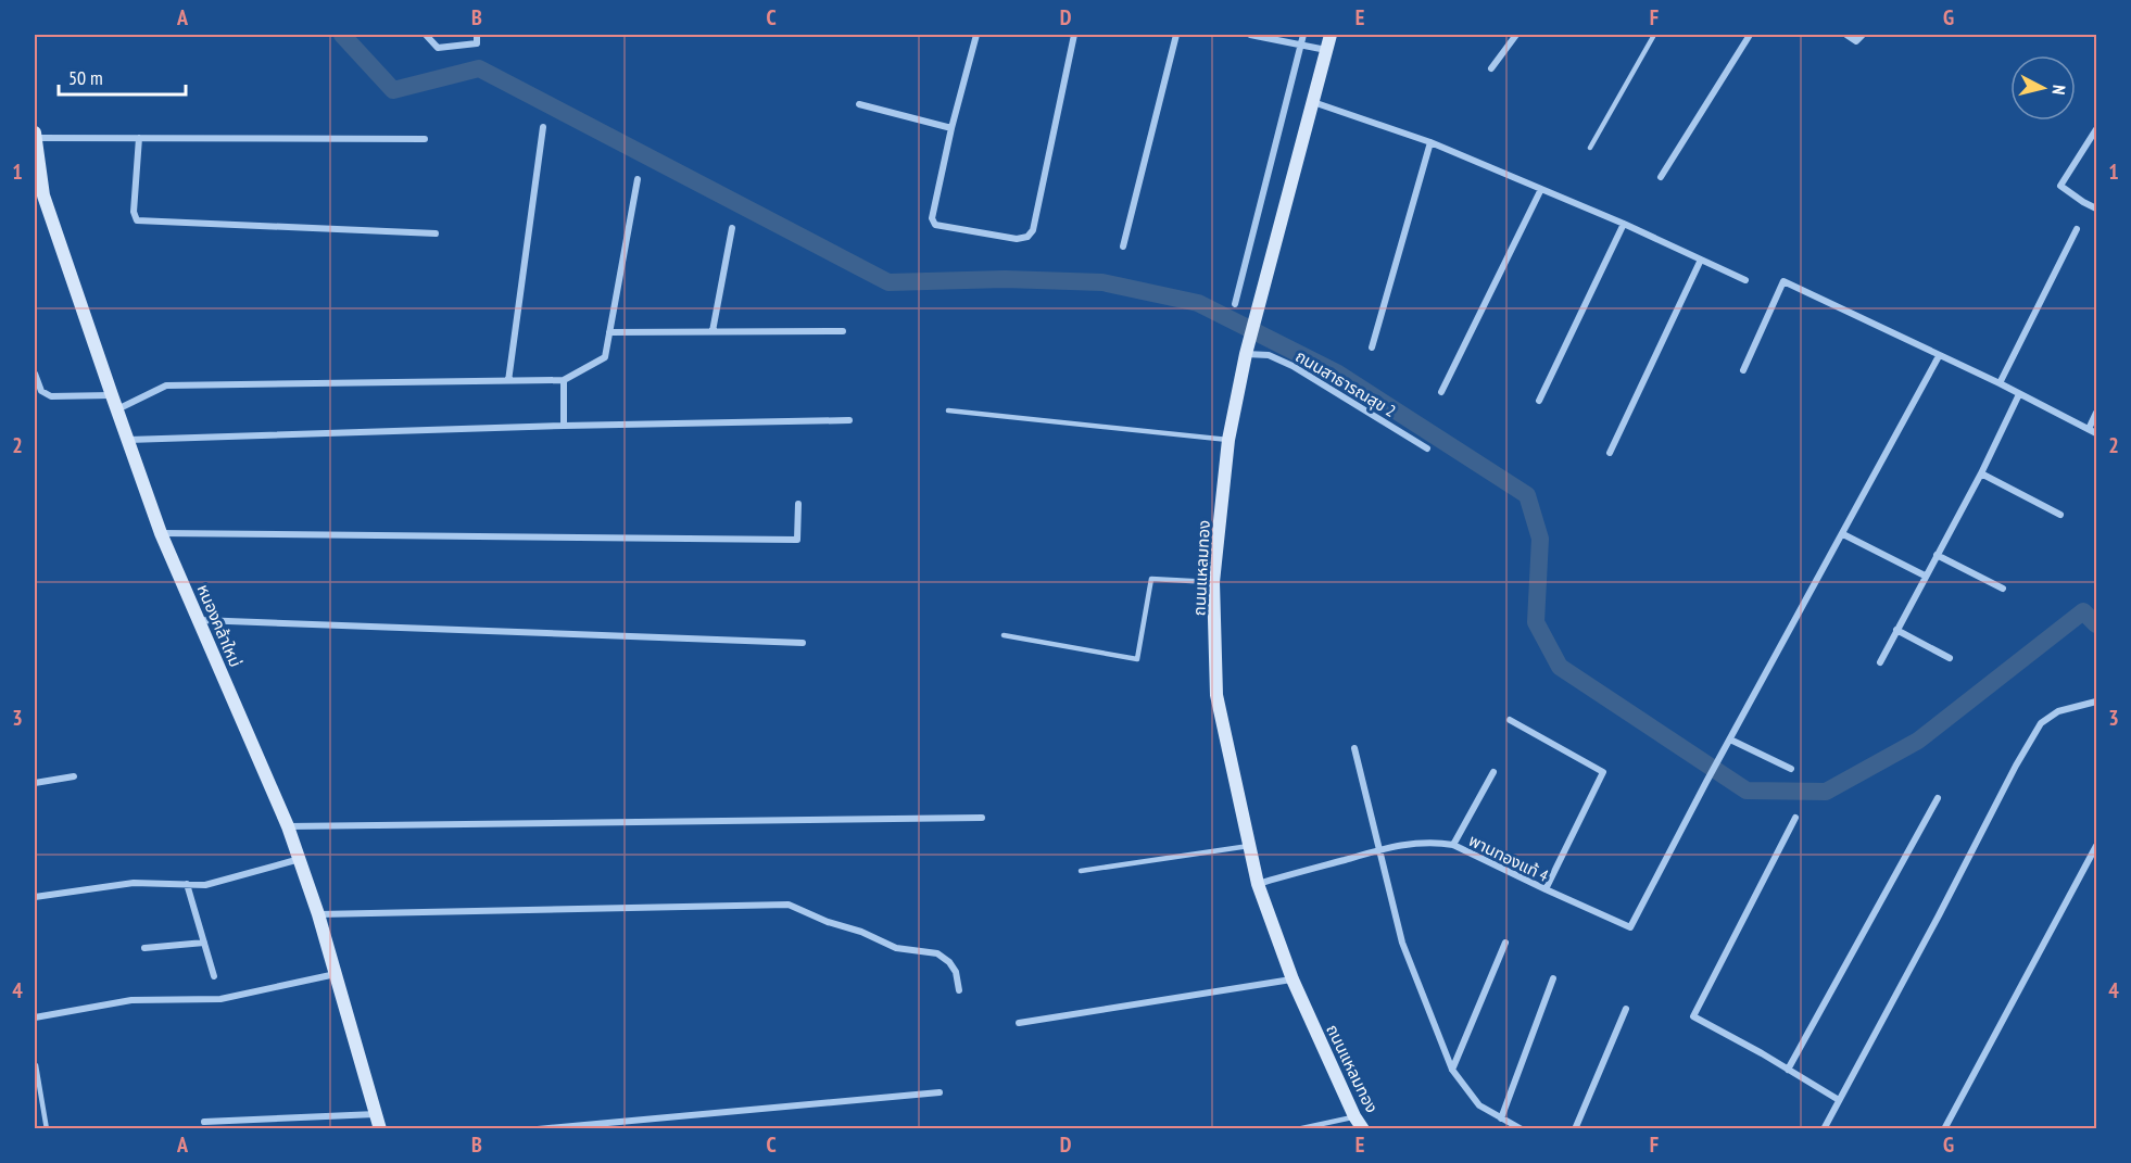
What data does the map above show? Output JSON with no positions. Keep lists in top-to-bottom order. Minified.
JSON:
{"streets":{"main road":["ถนนแหลมทอง","หนองคล้าใหม่"],"street":["ถนนสาธารณสุข 2","พานทองแท้ 4"]},"crossings":[["ถนนสาธารณสุข 2","ถนนแหลมทอง"],["ถนนแหลมทอง","พานทองแท้ 4"]],"scale_bar":"50 m","north":"right","grid":{"columns":["A","B","C","D","E","F","G"],"rows":["1","2","3","4"]}}
